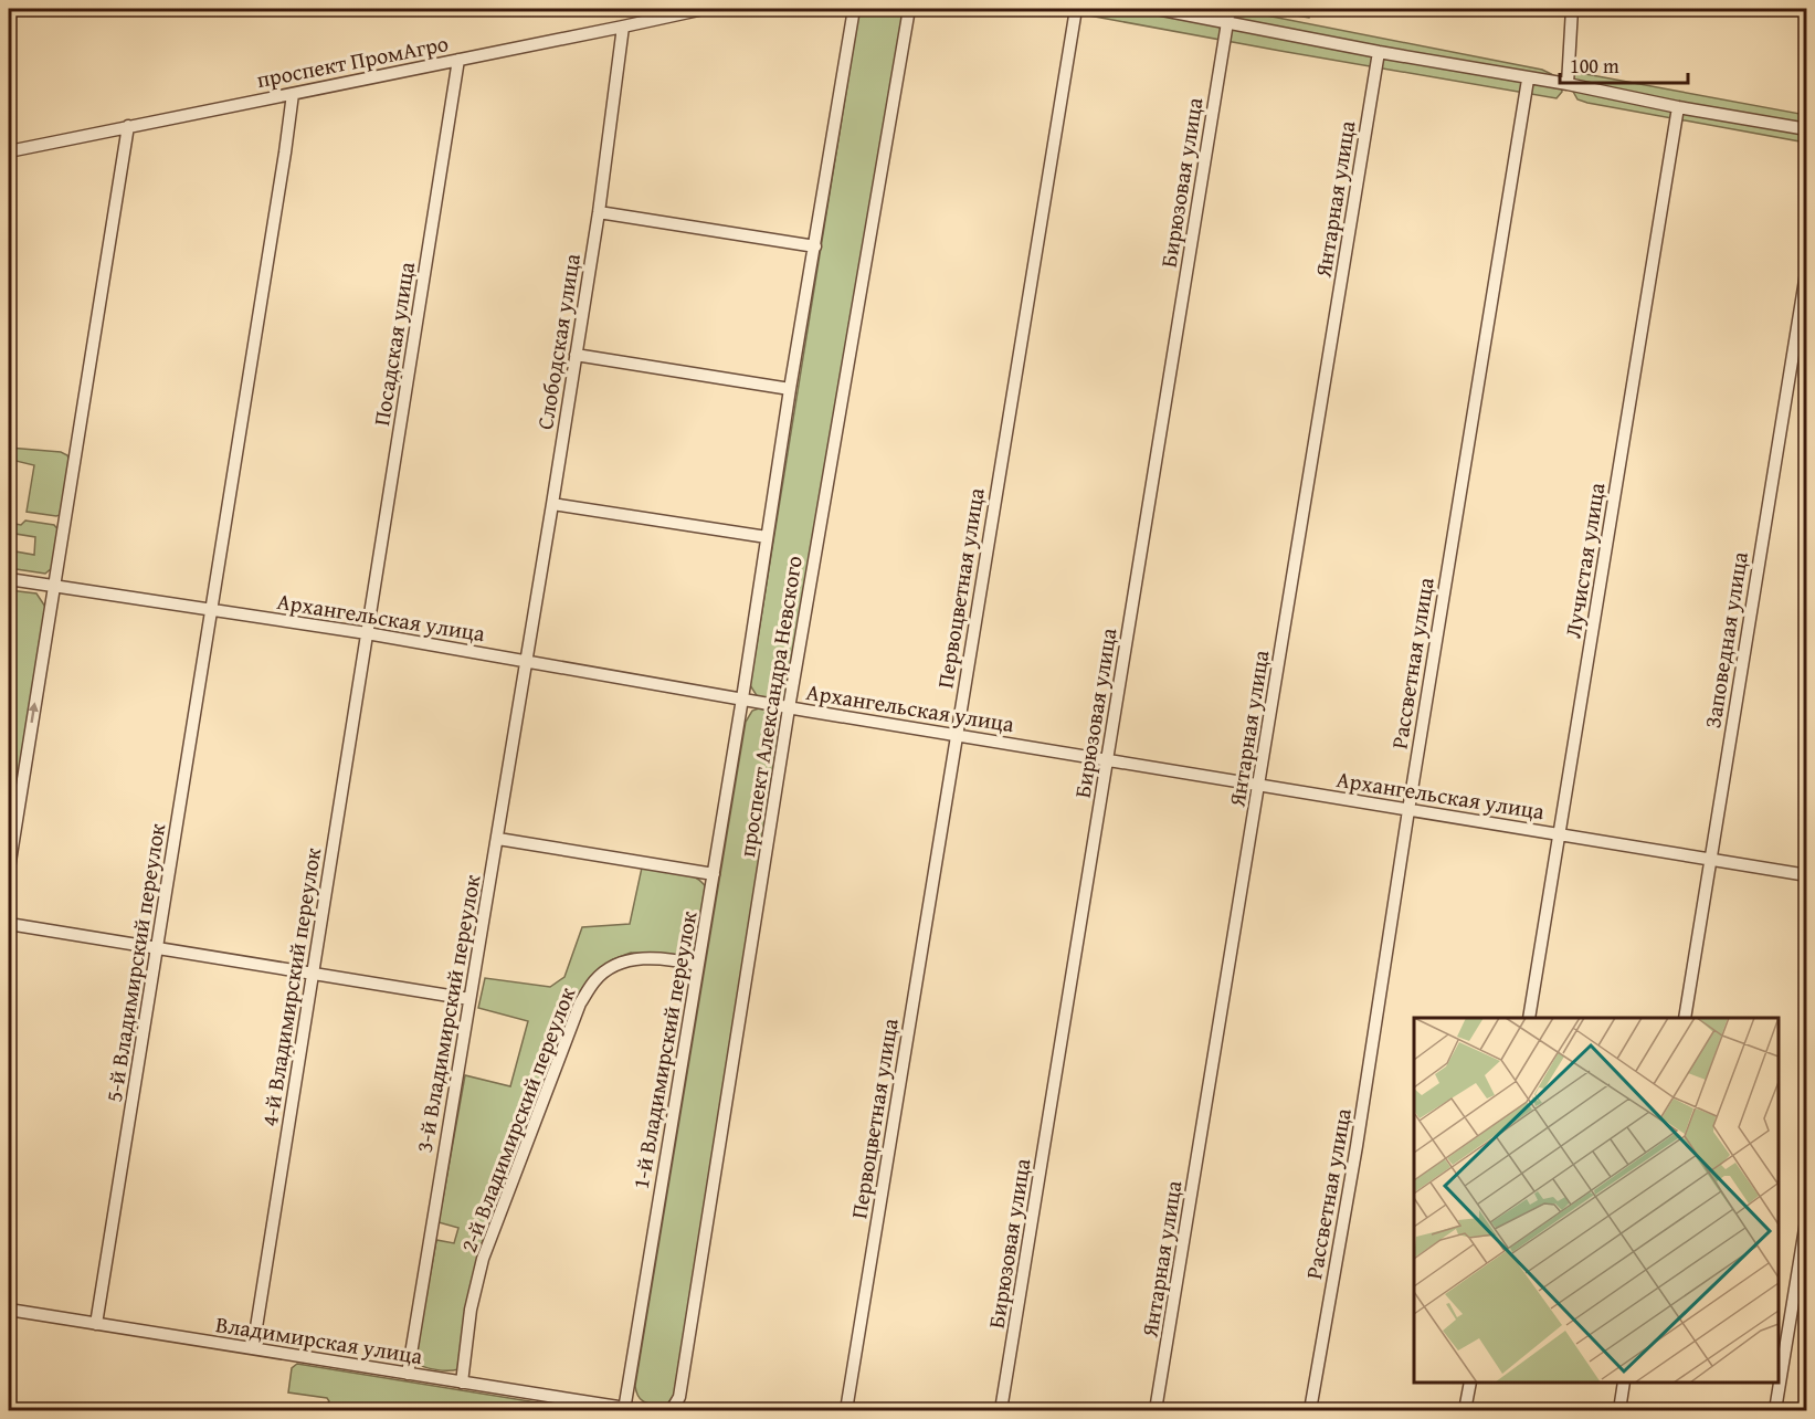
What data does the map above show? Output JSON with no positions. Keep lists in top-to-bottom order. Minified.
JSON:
{"streets":{"street":["проспект ПромАгро","Бирюзовая улица","Янтарная улица","Слободская улица","Посадская улица","Лучистая улица","Первоцветная улица","Архангельская улица","Заповедная улица","Рассветная улица","проспект Александра Невского","5-й Владимирский переулок","4-й Владимирский переулок","3-й Владимирский переулок","1-й Владимирский переулок","2-й Владимирский переулок","Владимирская улица"]},"crossings":[["проспект ПромАгро","Слободская улица"],["проспект ПромАгро","Посадская улица"],["проспект ПромАгро","5-й Владимирский переулок"],["Бирюзовая улица","Архангельская улица"],["Янтарная улица","Архангельская улица"],["Слободская улица","Архангельская улица"],["Слободская улица","3-й Владимирский переулок"],["Посадская улица","Архангельская улица"],["Посадская улица","4-й Владимирский переулок"],["Лучистая улица","Архангельская улица"],["Первоцветная улица","Архангельская улица"],["Архангельская улица","Заповедная улица"],["Архангельская улица","Рассветная улица"],["Архангельская улица","проспект Александра Невского"],["Архангельская улица","5-й Владимирский переулок"],["Архангельская улица","4-й Владимирский переулок"],["Архангельская улица","3-й Владимирский переулок"],["Архангельская улица","1-й Владимирский переулок"],["проспект Александра Невского","1-й Владимирский переулок"],["5-й Владимирский переулок","Владимирская улица"],["4-й Владимирский переулок","Владимирская улица"],["3-й Владимирский переулок","Владимирская улица"],["1-й Владимирский переулок","2-й Владимирский переулок"],["1-й Владимирский переулок","Владимирская улица"],["2-й Владимирский переулок","Владимирская улица"]],"scale_bar":"100 m"}
